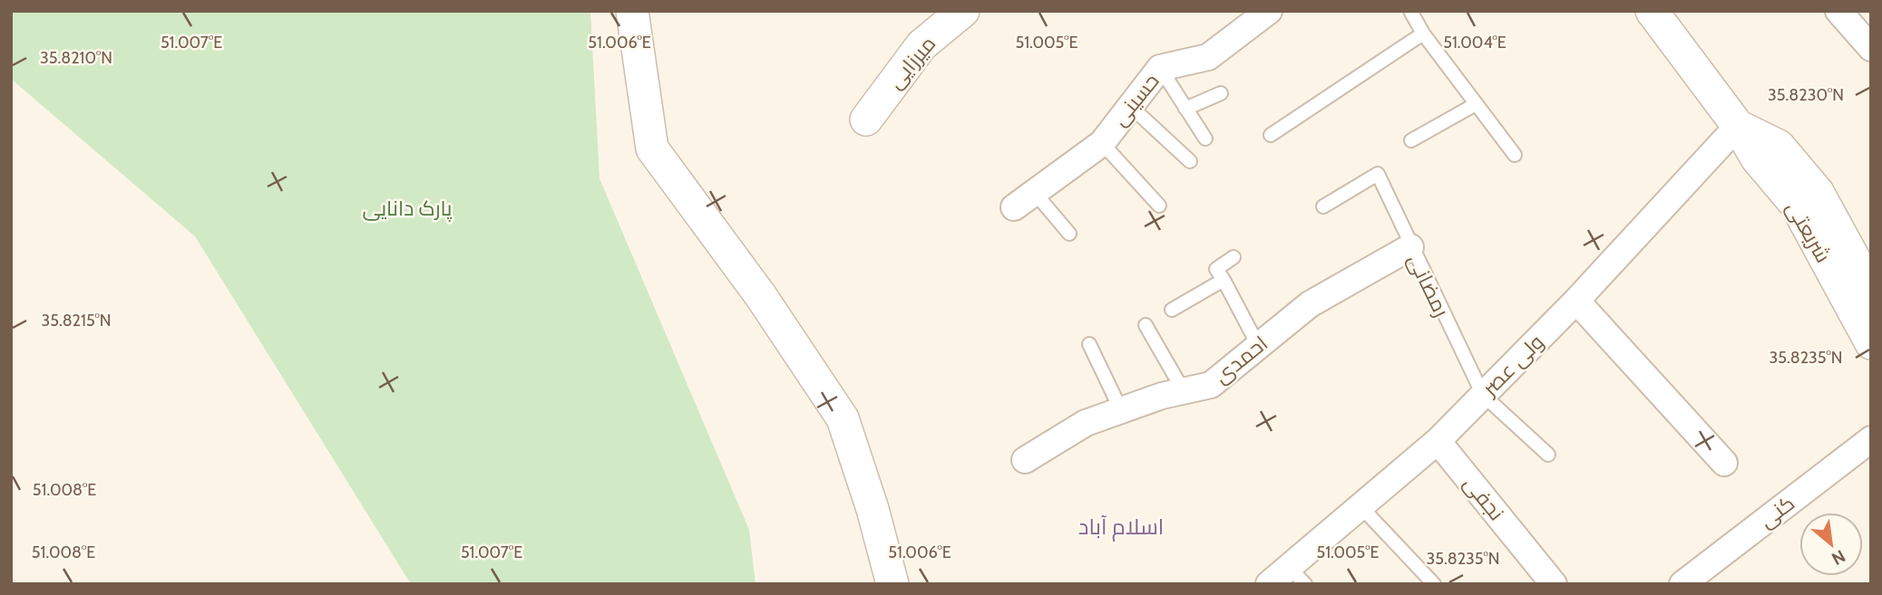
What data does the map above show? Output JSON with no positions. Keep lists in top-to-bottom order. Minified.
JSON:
{"streets":{"street":["میرزایی","حسینی","شریعتی","احمدی","ولی عصر","نجفی","کنی"],"lane":["رمضانی"]},"crossings":[["شریعتی","ولی عصر"],["رمضانی","احمدی"],["رمضانی","ولی عصر"],["ولی عصر","نجفی"]],"districts":["اسلام آباد"],"parks":["پارک دانایی"],"north":"bottom right","coordinates":["51.007°E","51.006°E","51.005°E","51.004°E","35.8210°N","35.8230°N","35.8215°N","35.8235°N","51.008°E"]}
